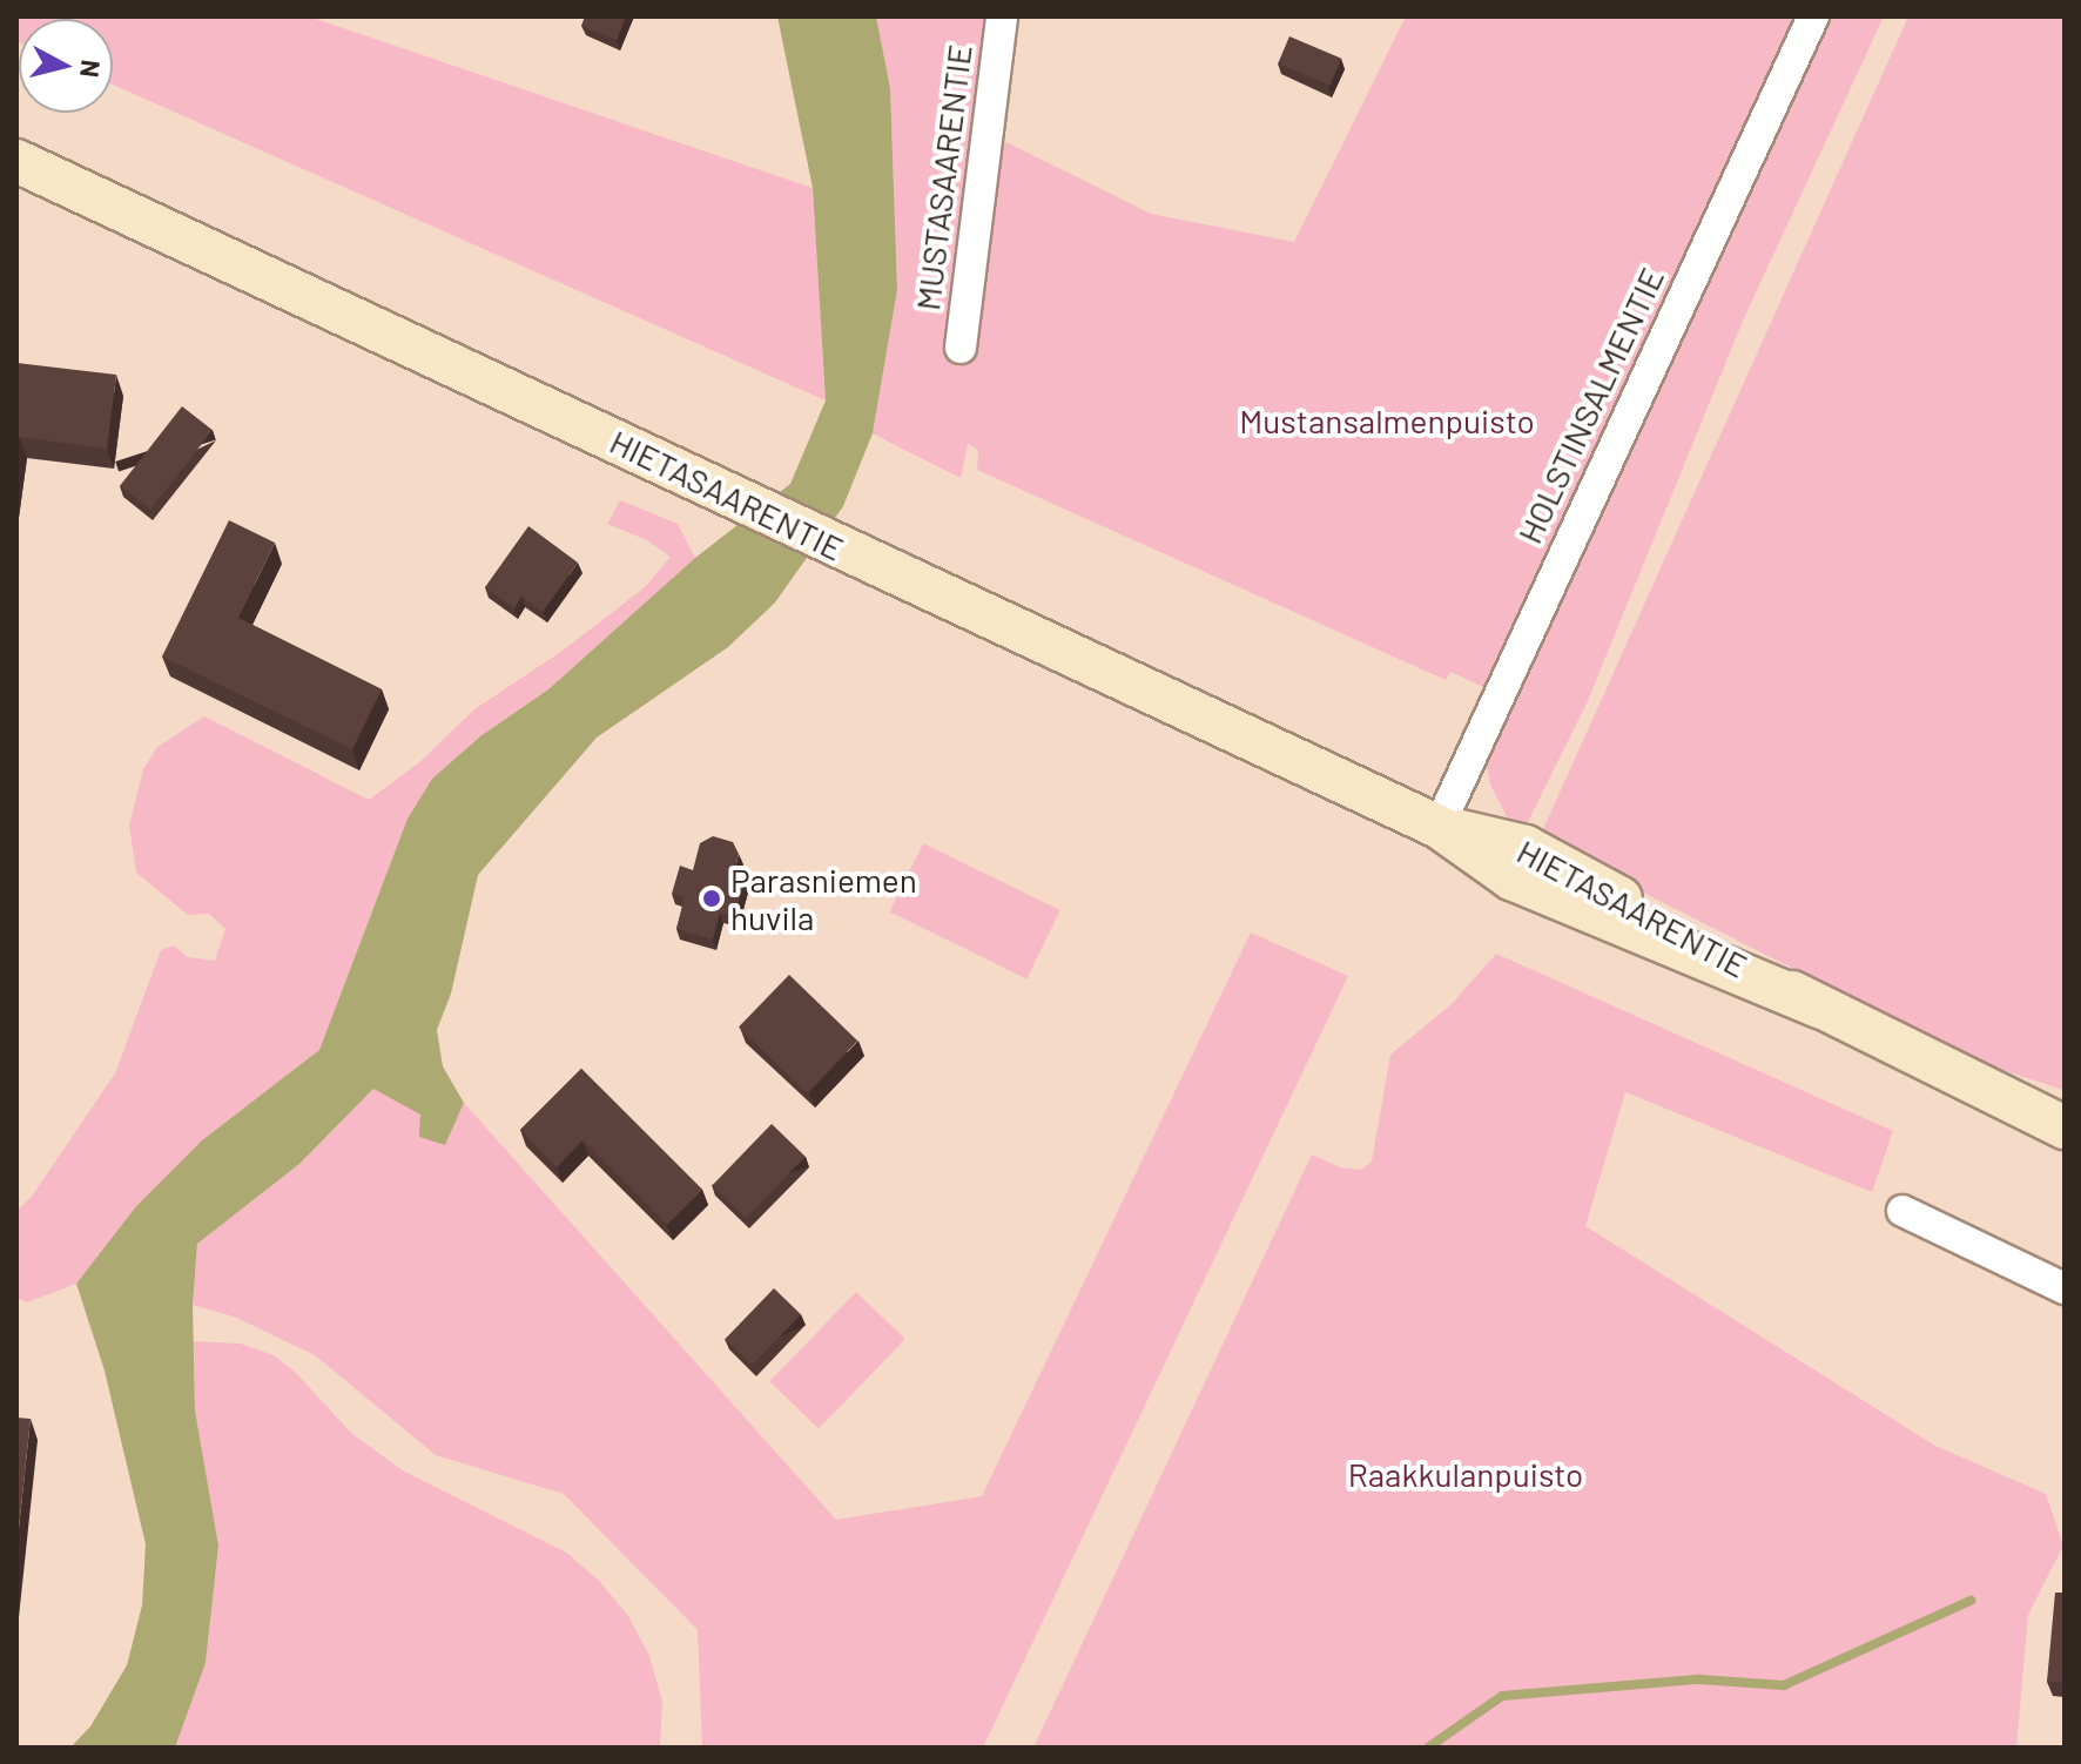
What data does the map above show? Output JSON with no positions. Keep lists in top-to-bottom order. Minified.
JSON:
{"streets":{"street":["MUSTASAARENTIE","HOLSTINSALMENTIE","HIETASAARENTIE"]},"crossings":[["HOLSTINSALMENTIE","HIETASAARENTIE"]],"parks":["Mustansalmenpuisto","Raakkulanpuisto"],"places":["Parasniemen huvila"],"north":"right"}
